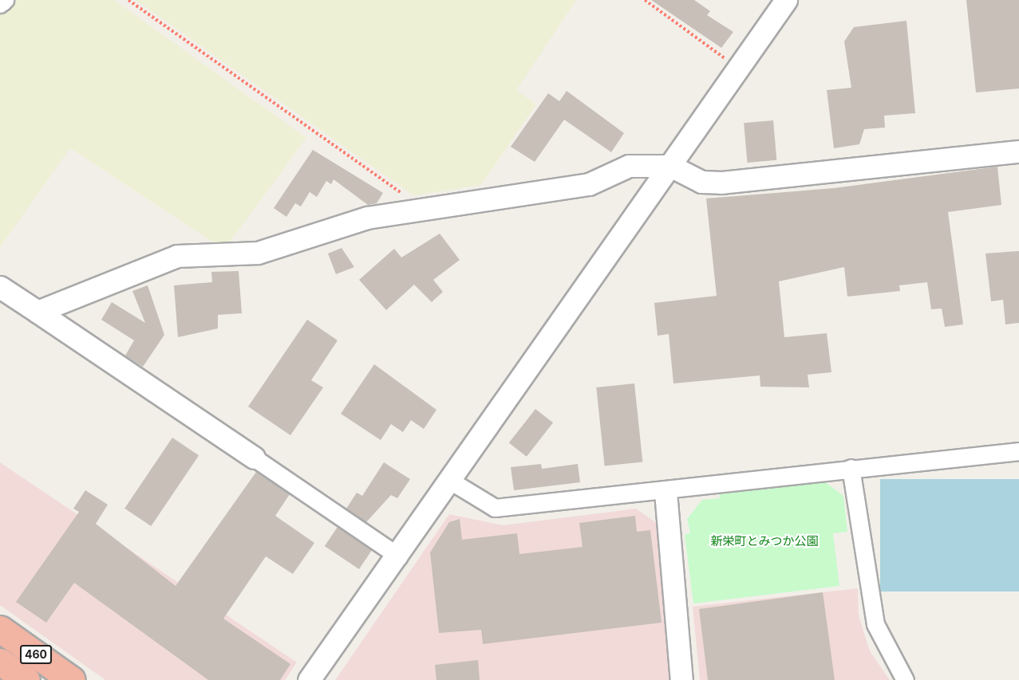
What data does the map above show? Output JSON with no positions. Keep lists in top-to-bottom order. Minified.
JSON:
{"streets":{"highway":["460"]},"parks":["新栄町とみつか公園"]}
